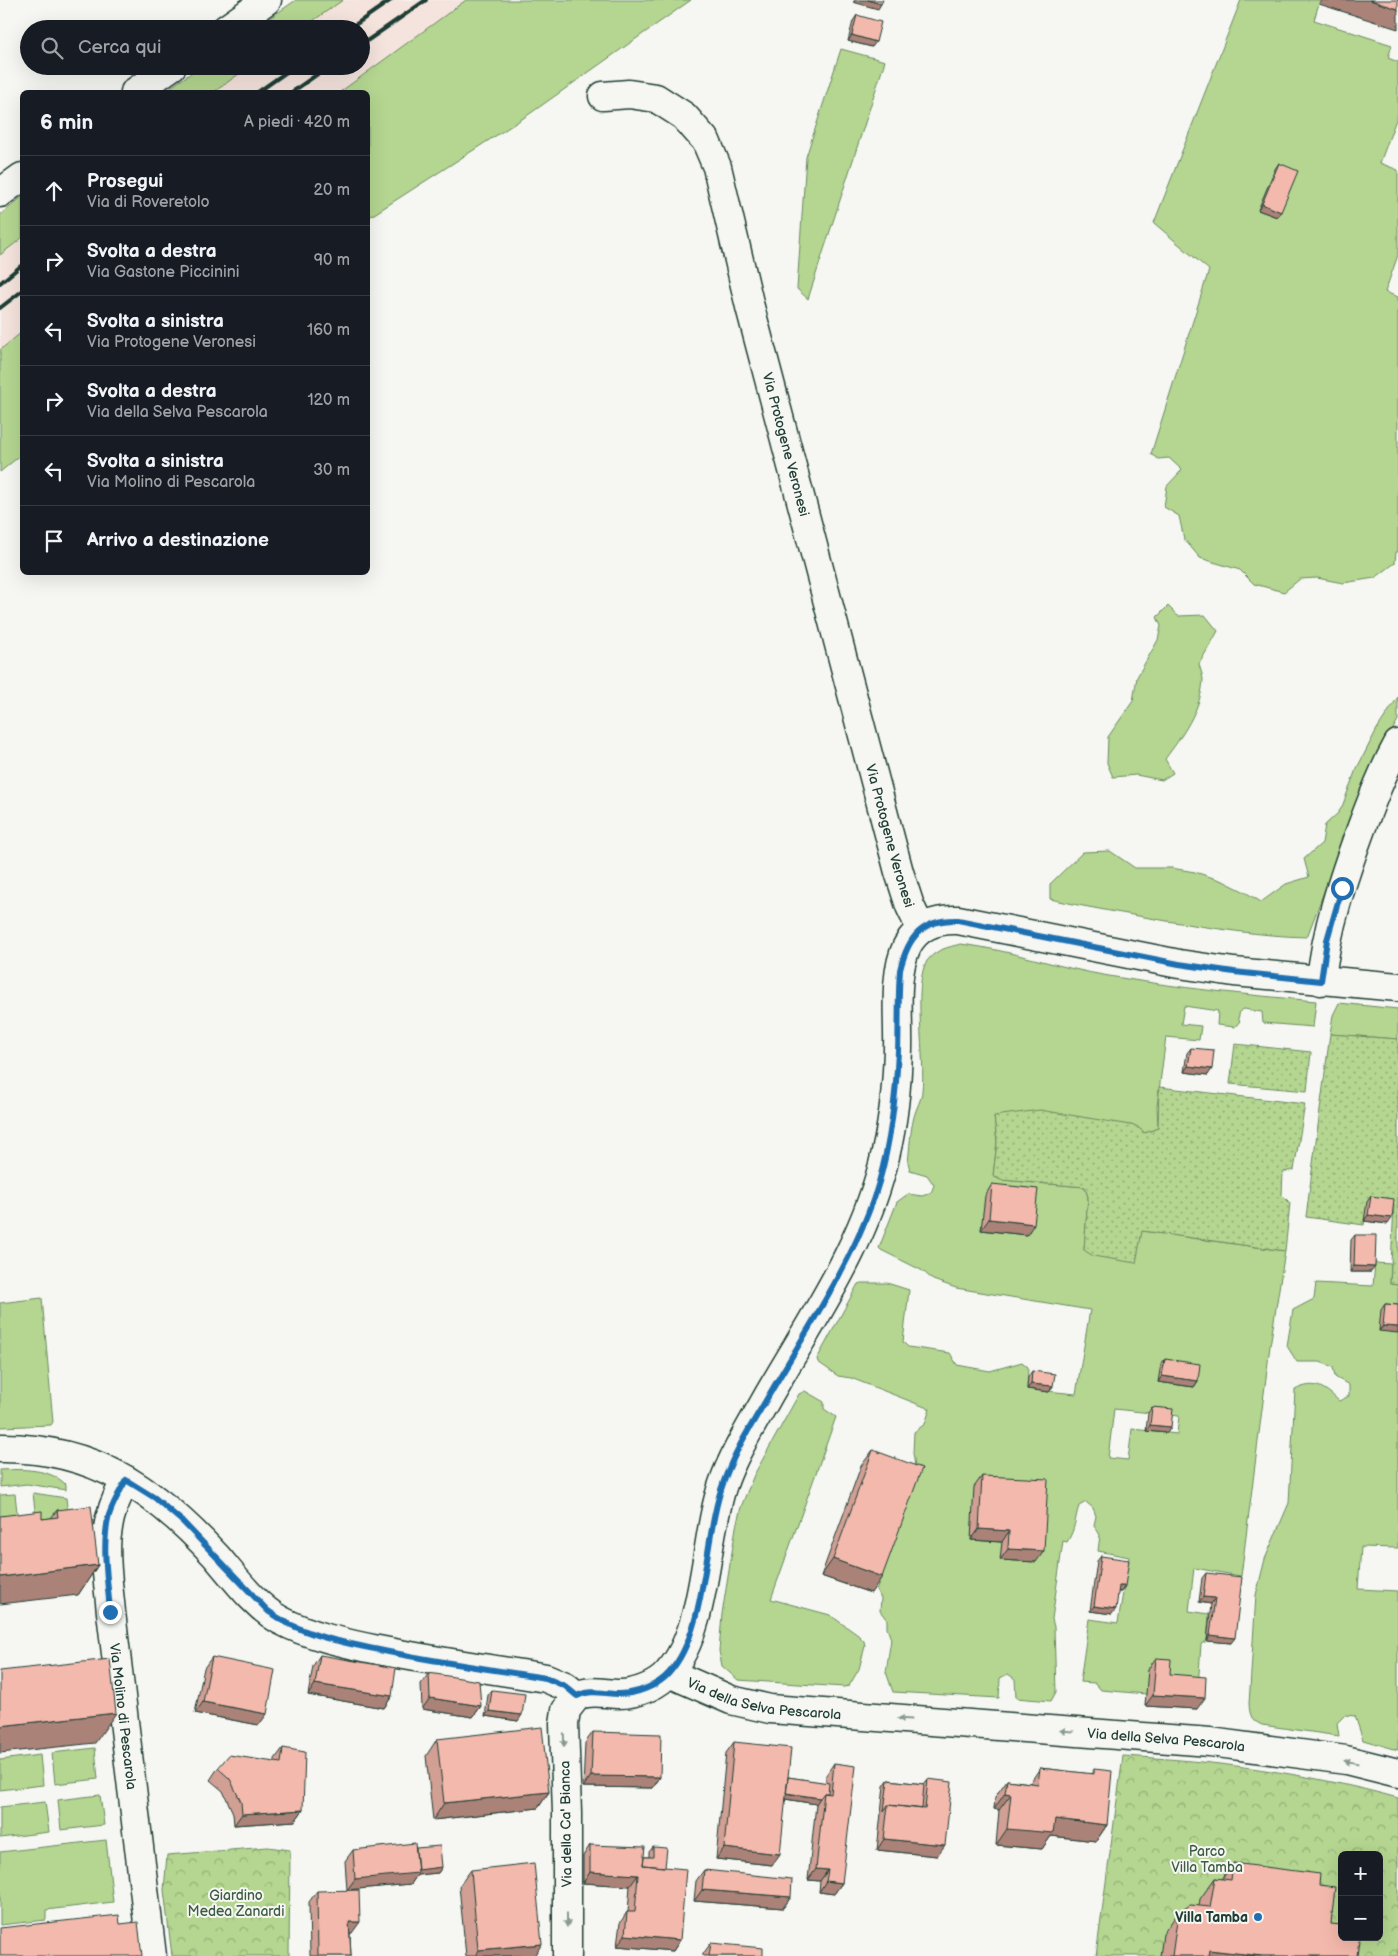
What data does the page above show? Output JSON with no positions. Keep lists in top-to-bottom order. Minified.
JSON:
{"streets":{"street":["Via Protogene Veronesi","Via della Selva Pescarola","Via Molino di Pescarola","Via della Ca' Bianca"]},"crossings":[["Via della Selva Pescarola","Via della Ca' Bianca"]],"one_way":["Via della Selva Pescarola","Via della Ca' Bianca"],"parks":["Parco Villa Tamba","Giardino Medea Zanardi"],"places":["Villa Tamba"],"page":{"search":"Cerca qui","heading":["6 min","A piedi · 420 m"],"list":[["Prosegui","Via di Roveretolo","20 m"],["Svolta a destra","Via Gastone Piccinini","90 m"],["Svolta a sinistra","Via Protogene Veronesi","160 m"],["Svolta a destra","Via della Selva Pescarola","120 m"],["Svolta a sinistra","Via Molino di Pescarola","30 m"],"Arrivo a destinazione"],"map_buttons":["+","−"]}}
